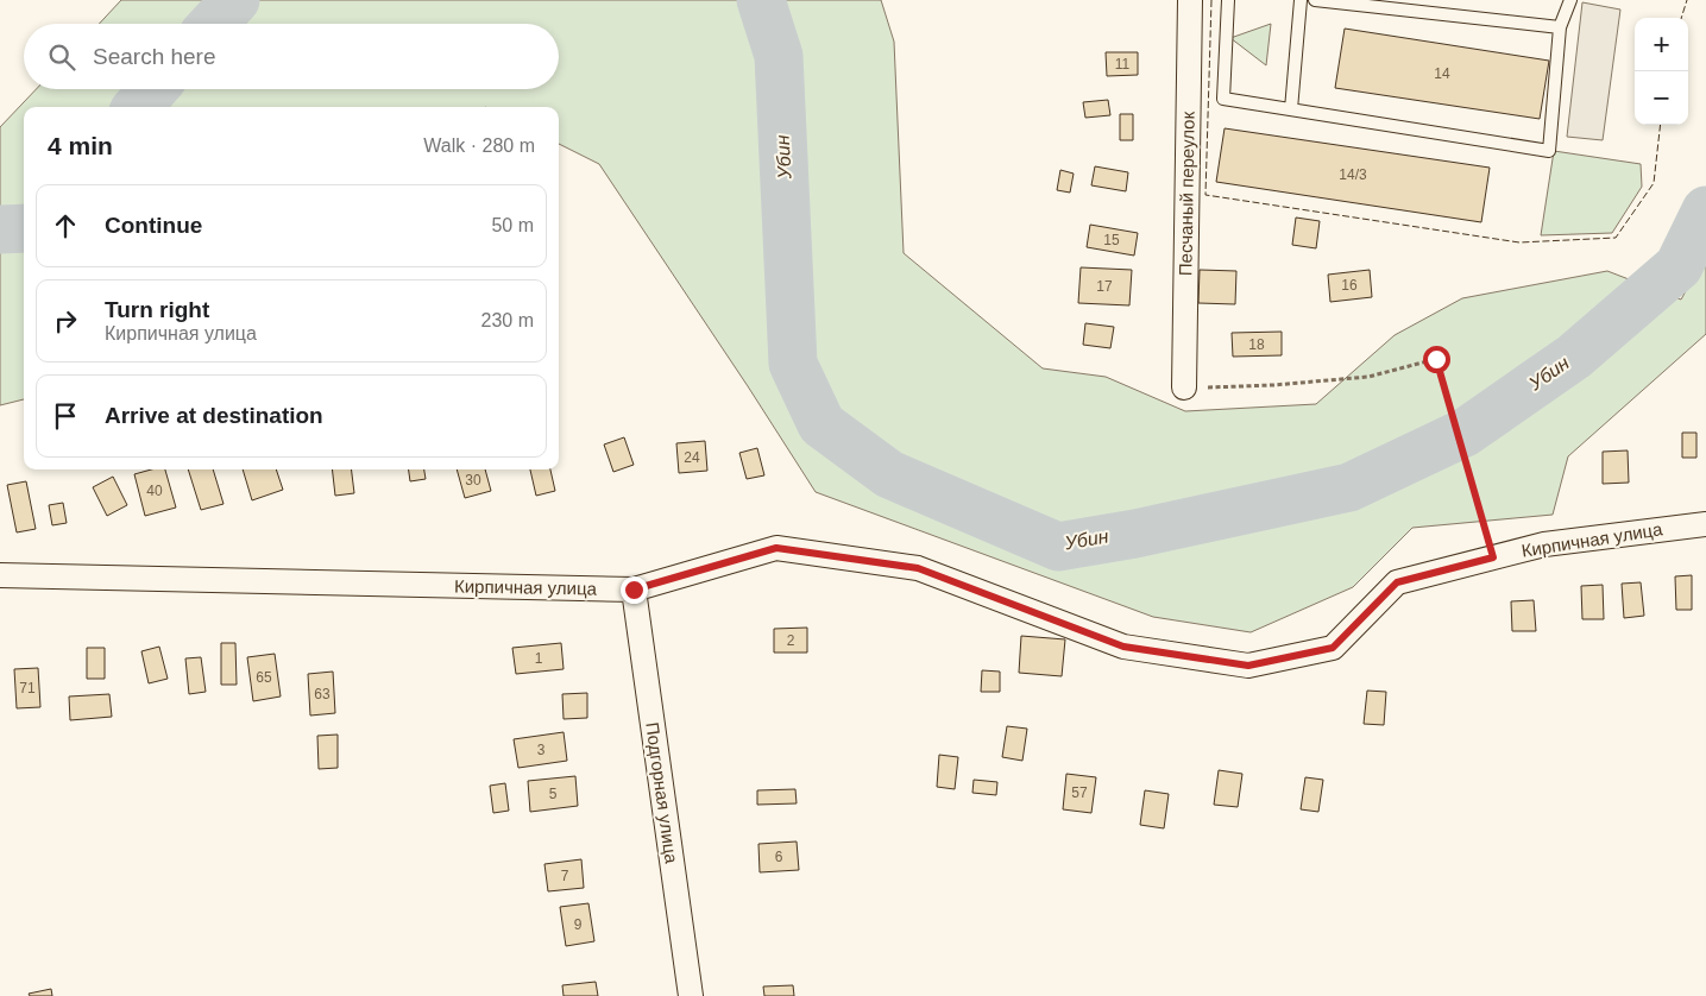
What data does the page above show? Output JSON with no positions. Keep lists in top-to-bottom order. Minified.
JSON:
{"streets":{"street":["Песчаный переулок","Кирпичная улица","Подгорная улица"]},"crossings":[["Кирпичная улица","Подгорная улица"]],"water":["Убин"],"house_numbers":["11","14","14/3","15","16","17","18","24","30","40","2","1","65","71","63","3","57","5","6","7","9"],"page":{"map_buttons":["+","−"],"search":"Search here","heading":["4 min","Walk · 280 m"],"list":[["Continue","50 m"],["Turn right","Кирпичная улица","230 m"],"Arrive at destination"]}}
